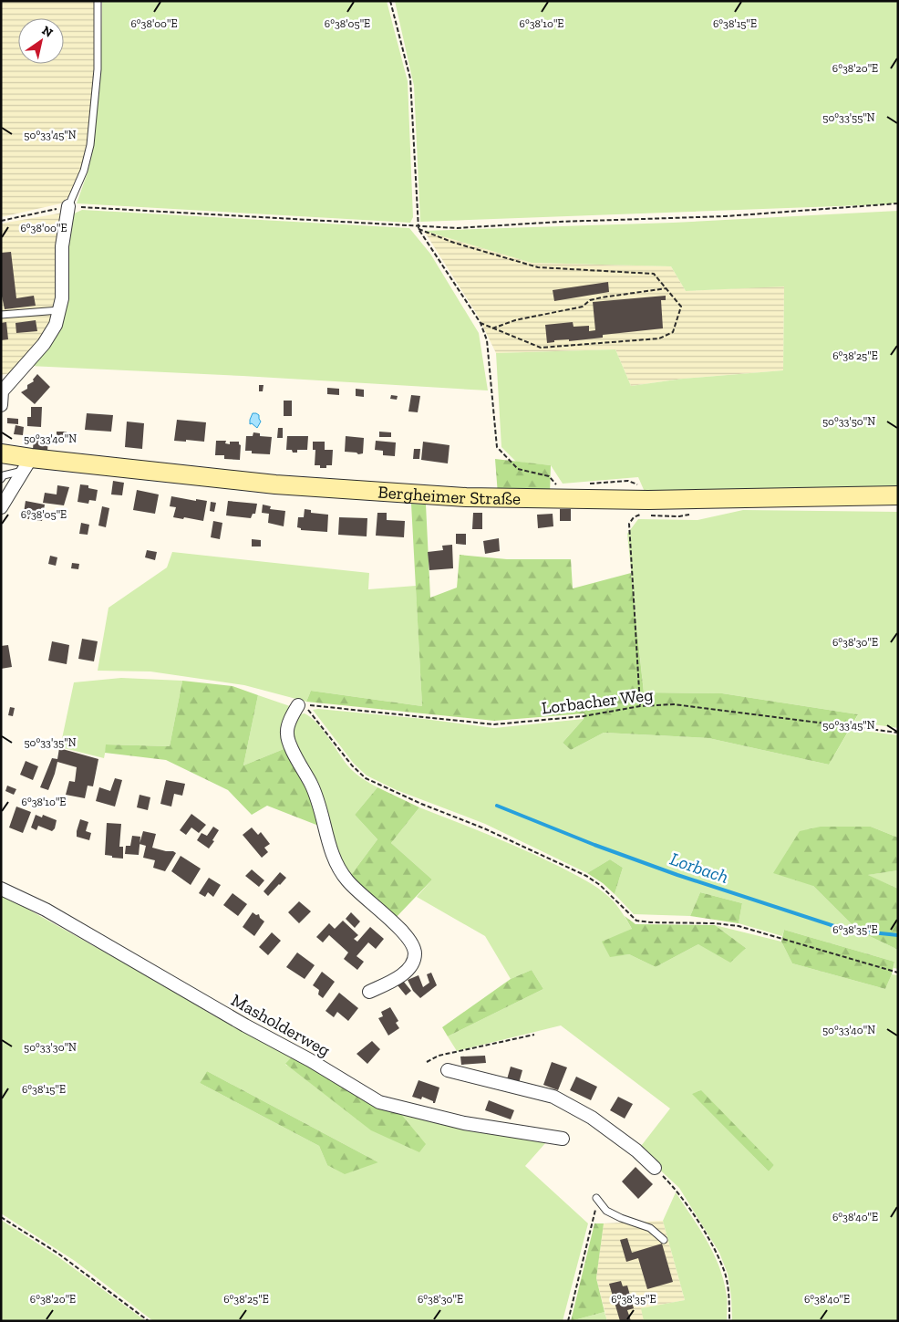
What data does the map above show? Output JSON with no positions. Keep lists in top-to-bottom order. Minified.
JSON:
{"streets":{"street":["Bergheimer Straße","Masholderweg"],"path":["Lorbacher Weg"]},"water":["Lorbach"],"north":"top right","coordinates":["6°38'00\"E","6°38'10\"E","6°38'15\"E","6°38'05\"E","6°38'20\"E","50°33'55\"N","50°33'45\"N","6°38'25\"E","50°33'50\"N","50°33'40\"N","6°38'30\"E","50°33'35\"N","6°38'35\"E","50°33'30\"N","6°38'40\"E"]}
